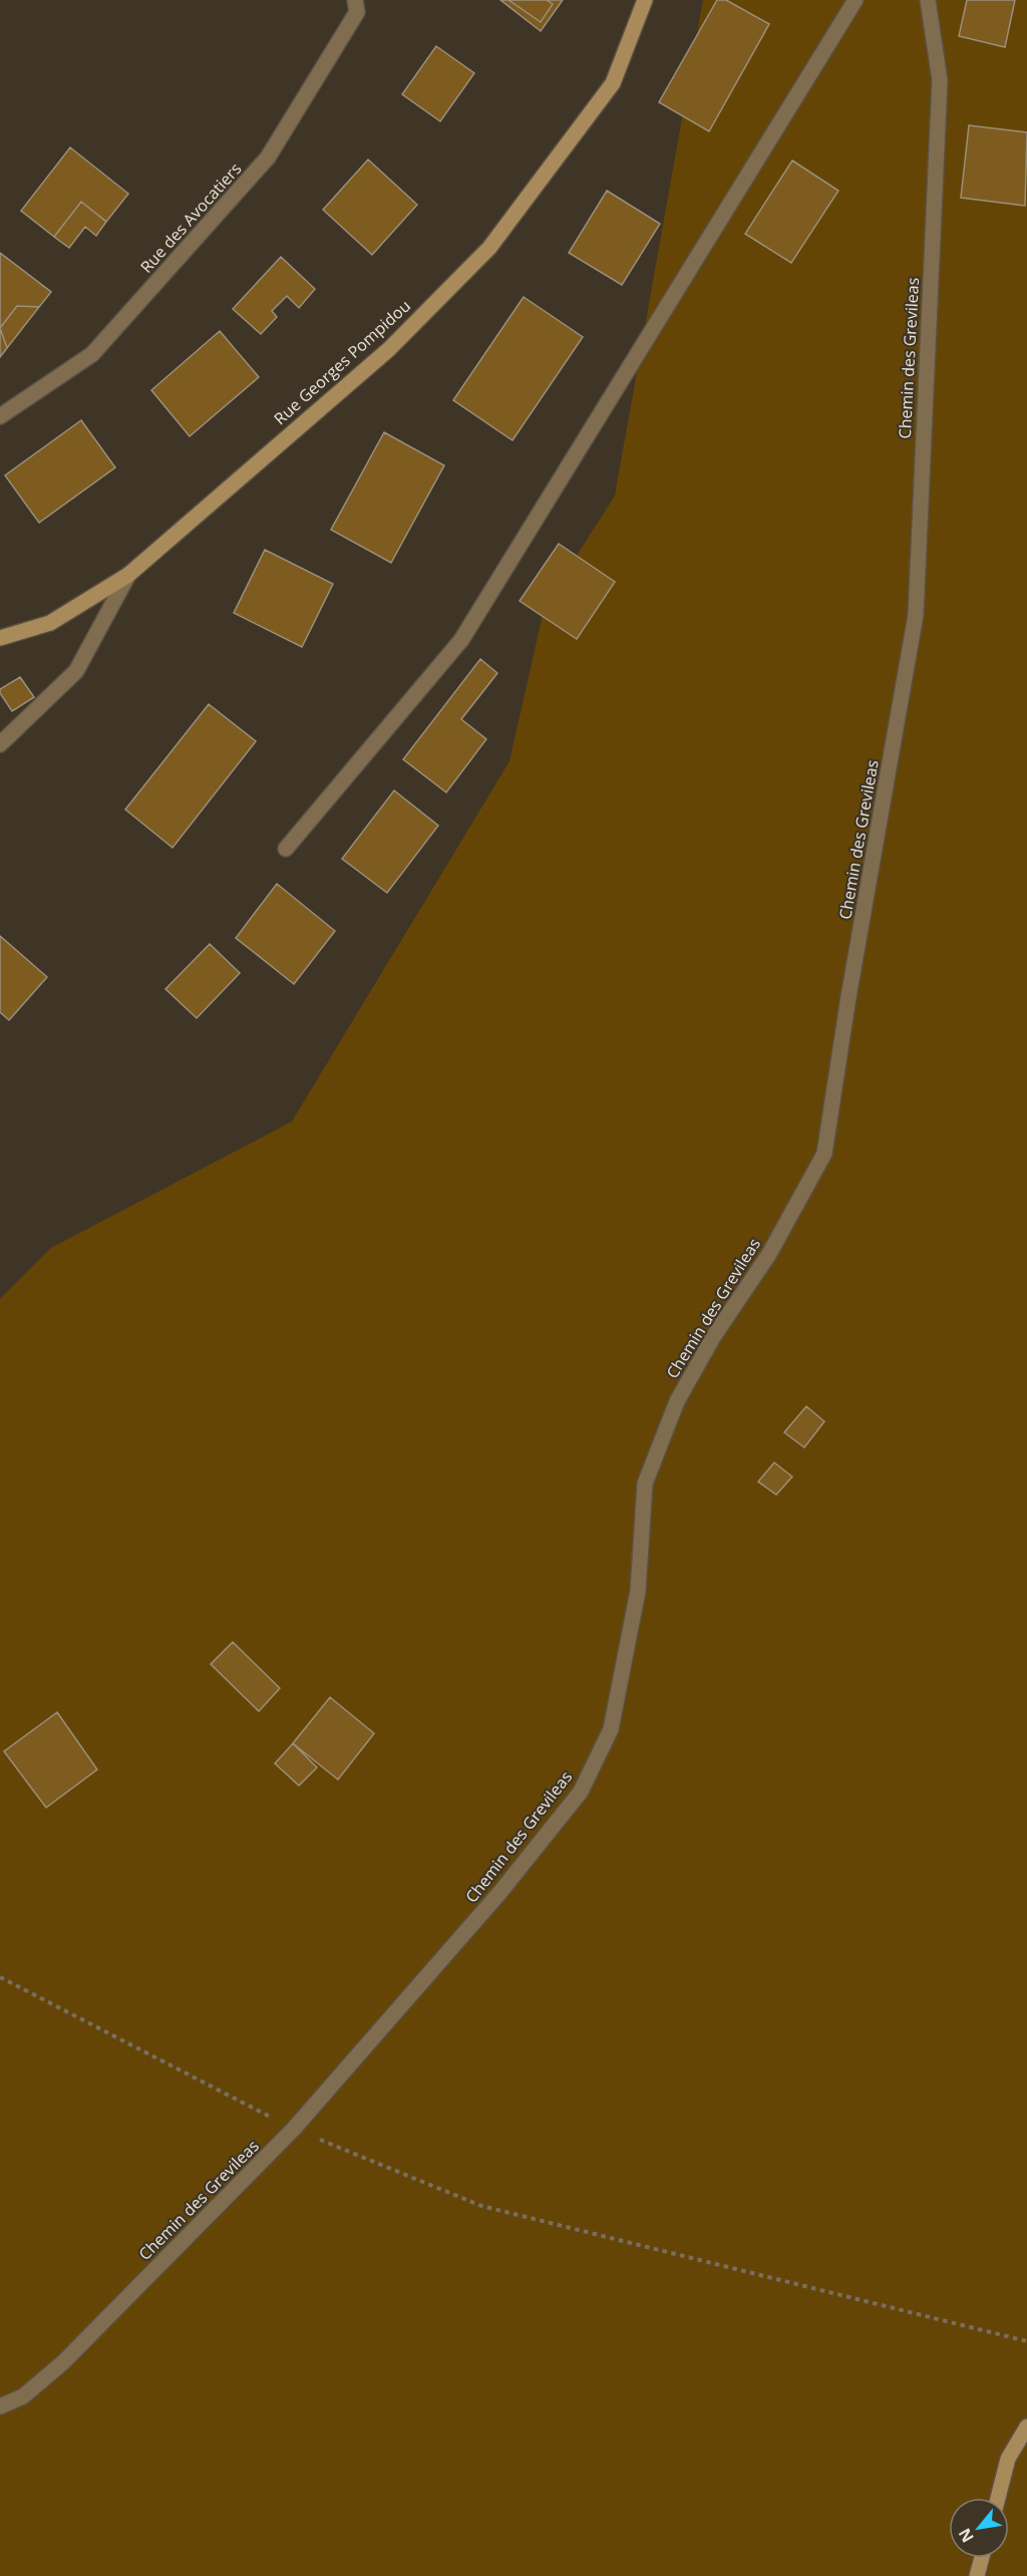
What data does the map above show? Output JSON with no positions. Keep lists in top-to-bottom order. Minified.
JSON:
{"streets":{"main road":["Rue Georges Pompidou"],"street":["Rue des Avocatiers","Chemin des Grevileas"]},"north":"bottom left"}
